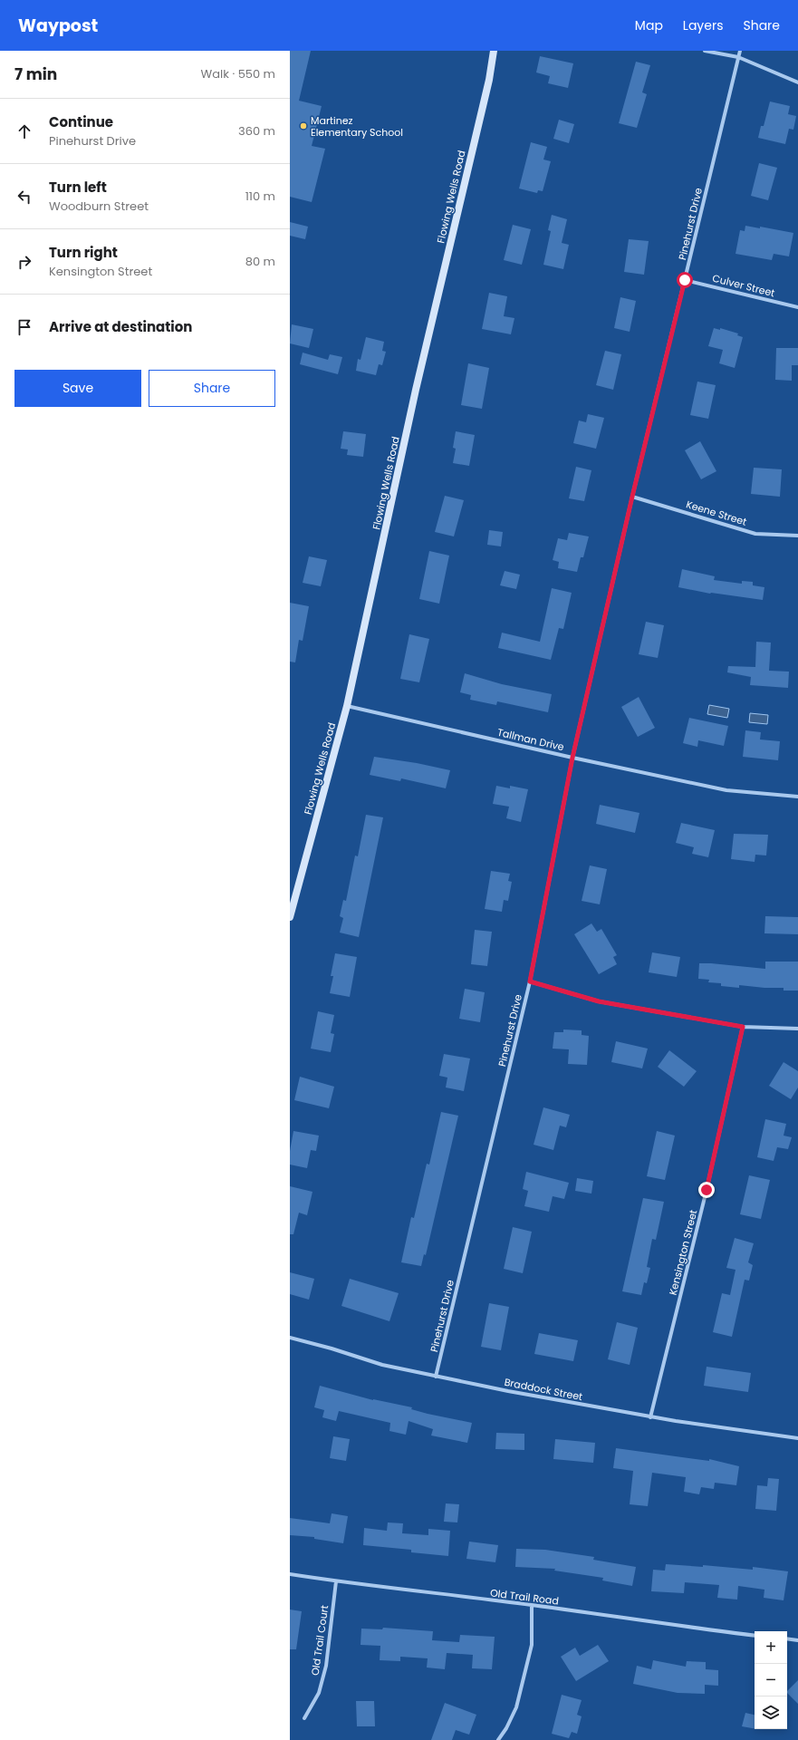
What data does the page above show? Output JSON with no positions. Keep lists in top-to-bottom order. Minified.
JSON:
{"streets":{"main road":["Flowing Wells Road"],"street":["Pinehurst Drive","Culver Street","Keene Street","Tallman Drive","Kensington Street","Braddock Street","Old Trail Road","Old Trail Court"]},"crossings":[["Flowing Wells Road","Tallman Drive"],["Pinehurst Drive","Culver Street"],["Pinehurst Drive","Keene Street"],["Pinehurst Drive","Tallman Drive"],["Pinehurst Drive","Braddock Street"],["Kensington Street","Braddock Street"],["Old Trail Road","Old Trail Court"]],"places":["Martinez Elementary School"],"page":{"header":"Waypost","nav":["Map","Layers","Share"],"heading":["7 min","Walk · 550 m"],"list":[["Continue","Pinehurst Drive","360 m"],["Turn left","Woodburn Street","110 m"],["Turn right","Kensington Street","80 m"],"Arrive at destination"],"buttons":["Save","Share"],"map_buttons":["+","−"]}}
